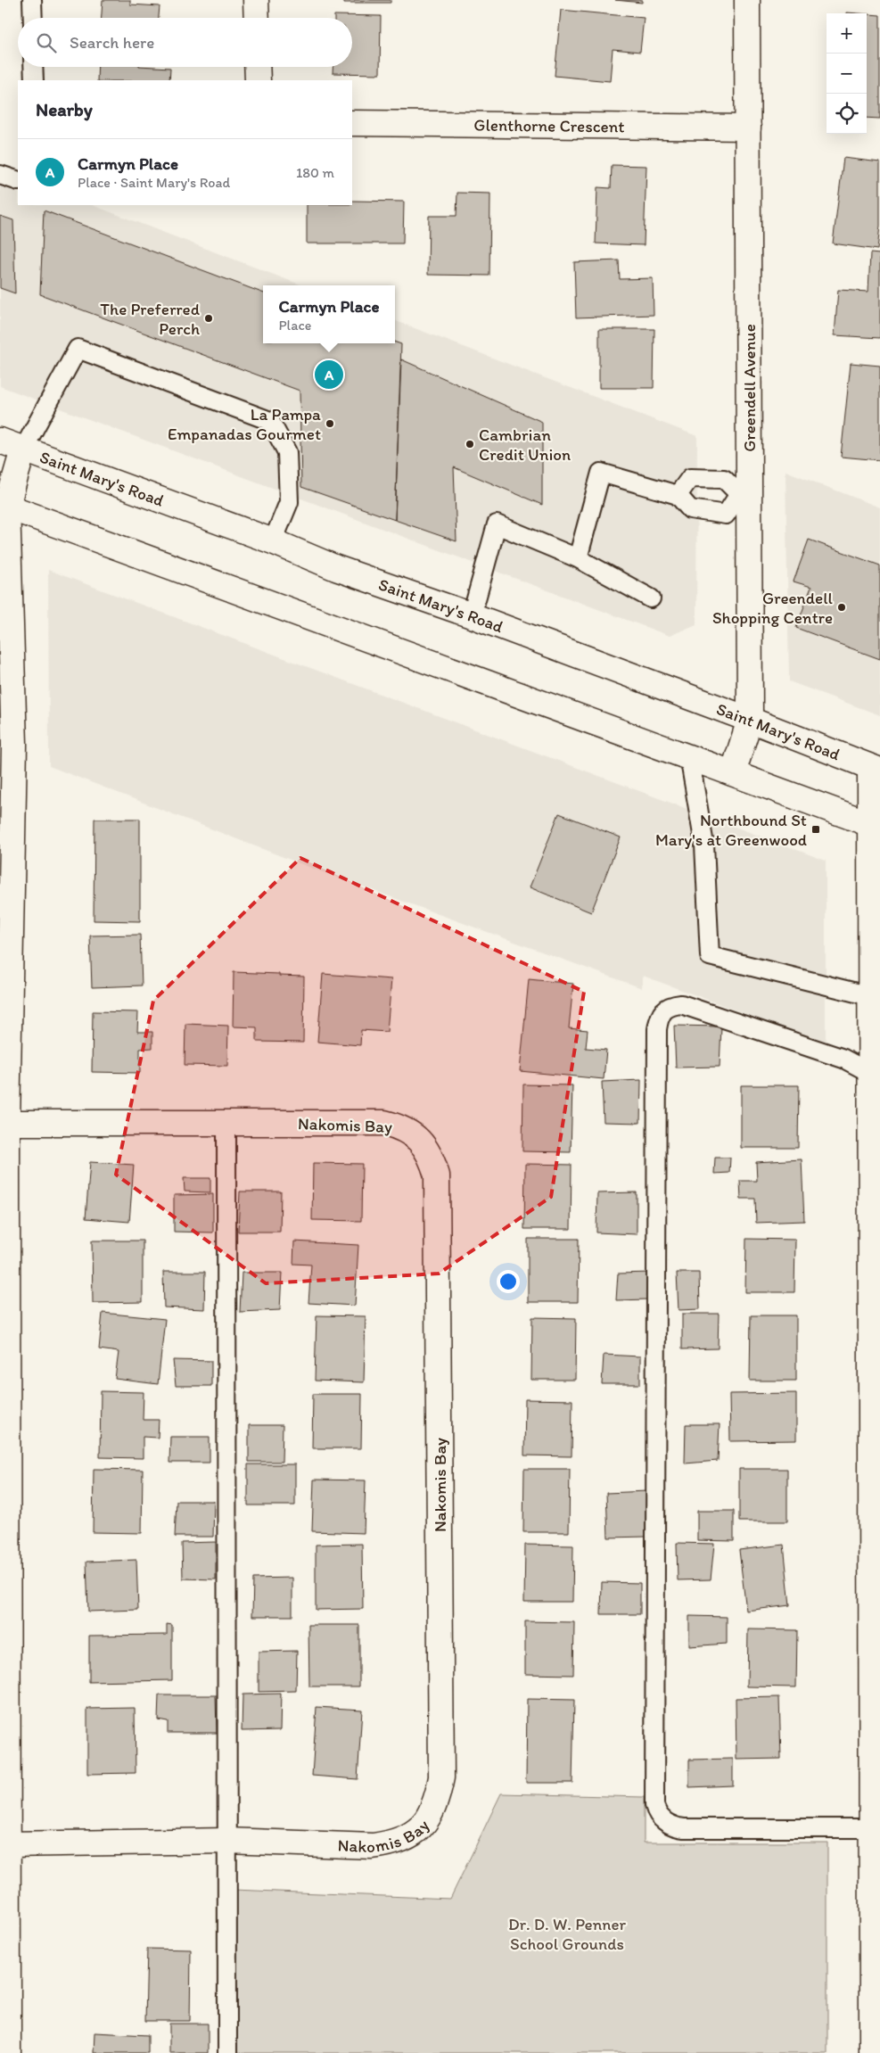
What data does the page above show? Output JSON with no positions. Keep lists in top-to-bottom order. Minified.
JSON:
{"streets":{"street":["Glenthorne Crescent","Greendell Avenue","Saint Mary's Road","Nakomis Bay"]},"crossings":[["Glenthorne Crescent","Greendell Avenue"],["Greendell Avenue","Saint Mary's Road"]],"parks":["Dr. D. W. Penner School Grounds"],"places":{"other":["The Preferred Perch","La Pampa Empanadas Gourmet","Cambrian Credit Union","Greendell Shopping Centre"],"transit":["Northbound St Mary's at Greenwood"]},"page":{"map_buttons":["+","−"],"search":"Search here","heading":"Nearby","list":[{"mark":"A","name":"Carmyn Place","note":"Place · Saint Mary's Road","value":"180 m"}],"popup":["Carmyn Place","Place"],"pins":"A"}}
